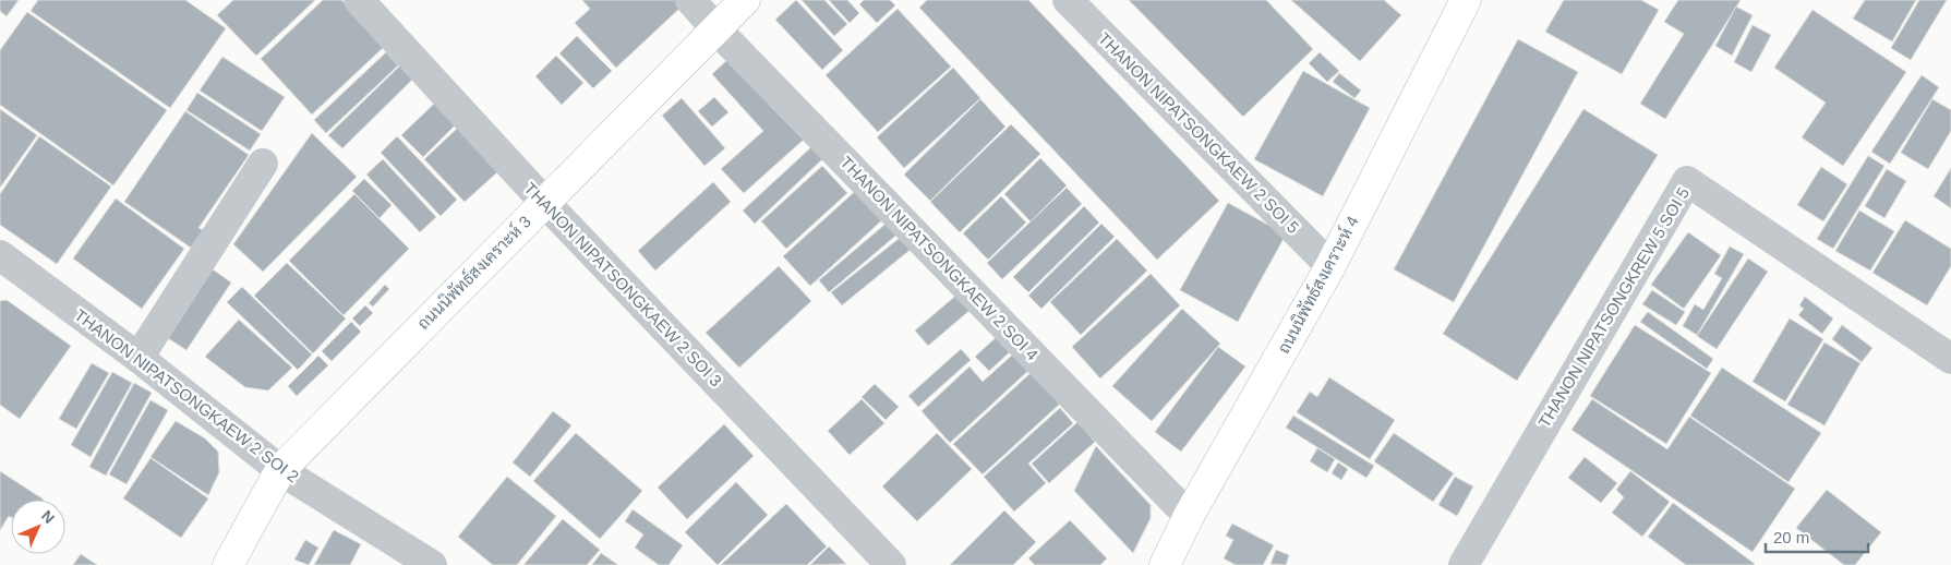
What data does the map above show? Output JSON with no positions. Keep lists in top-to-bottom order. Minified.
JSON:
{"streets":{"street":["THANON NIPATSONGKAEW 2 SOI 5","THANON NIPATSONGKAEW 2 SOI 4","ถนนนิพัทธ์สงเคราะห์ 3","THANON NIPATSONGKAEW 2 SOI 3","ถนนนิพัทธ์สงเคราะห์ 4","THANON NIPATSONGKREW 5 SOI 5","THANON NIPATSONGKAEW 2 SOI 2"]},"crossings":[["THANON NIPATSONGKAEW 2 SOI 5","ถนนนิพัทธ์สงเคราะห์ 4"],["THANON NIPATSONGKAEW 2 SOI 4","ถนนนิพัทธ์สงเคราะห์ 3"],["THANON NIPATSONGKAEW 2 SOI 4","ถนนนิพัทธ์สงเคราะห์ 4"],["ถนนนิพัทธ์สงเคราะห์ 3","THANON NIPATSONGKAEW 2 SOI 3"],["ถนนนิพัทธ์สงเคราะห์ 3","THANON NIPATSONGKAEW 2 SOI 2"]],"scale_bar":"20 m","north":"top right"}
